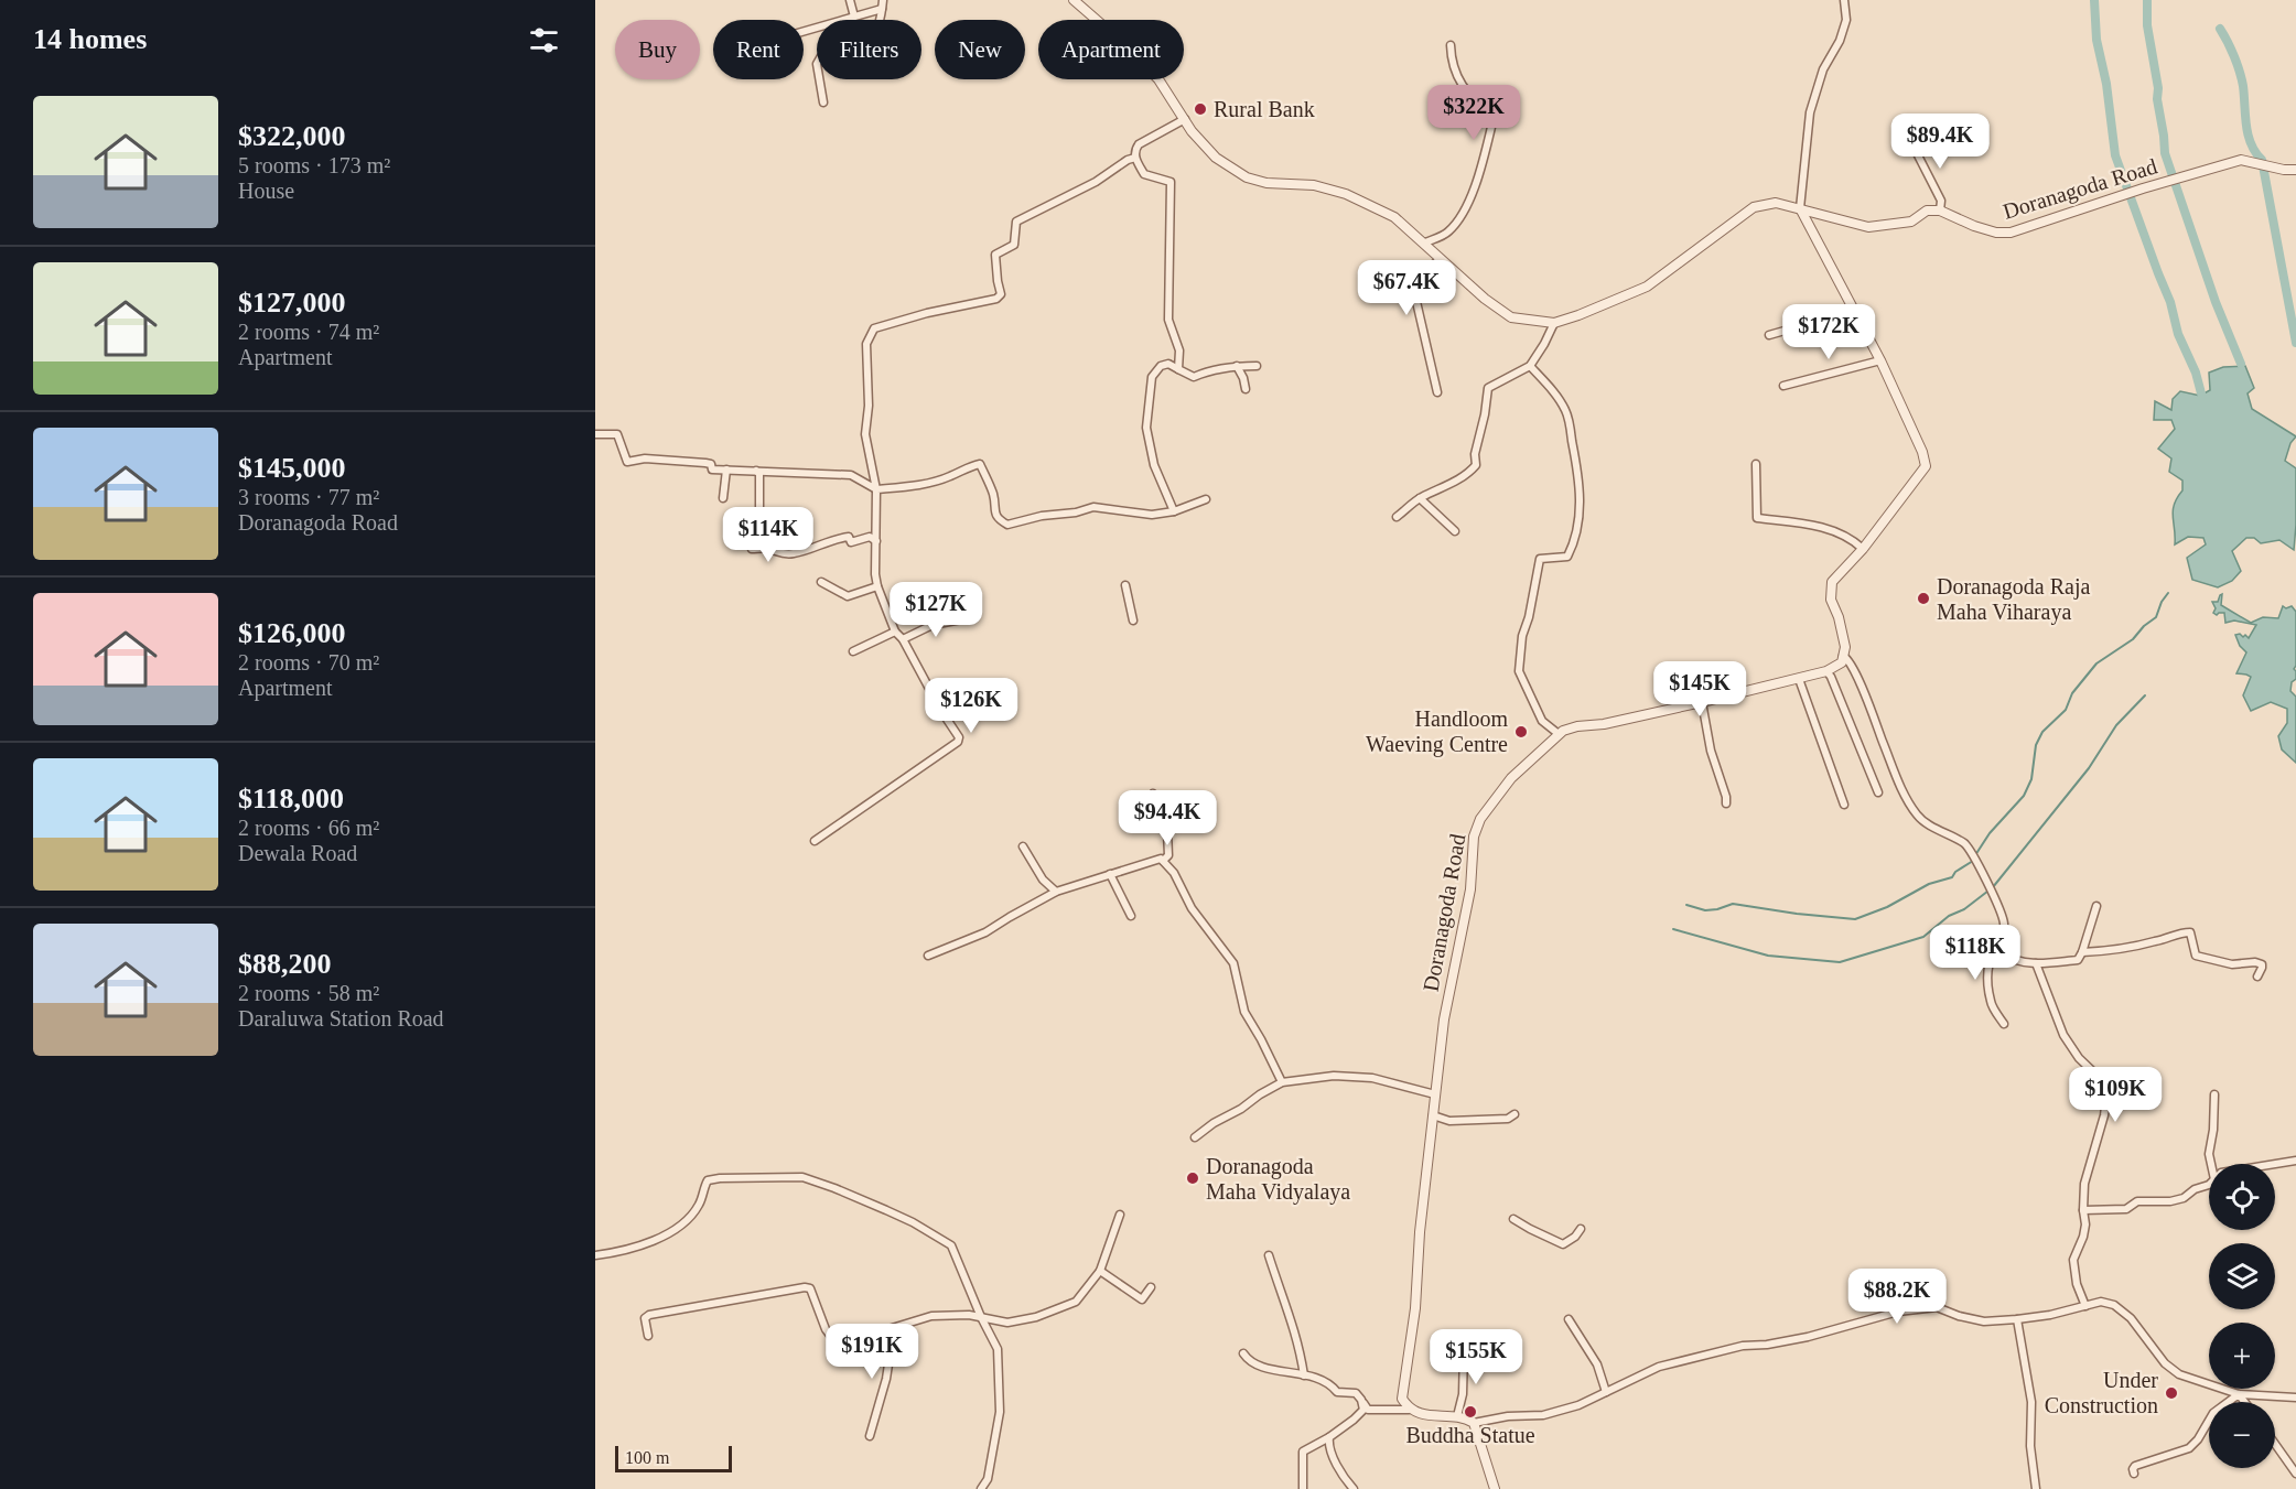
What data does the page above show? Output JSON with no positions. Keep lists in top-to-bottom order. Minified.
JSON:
{"streets":{"street":["Doranagoda Road"]},"places":["Rural Bank","Doranagoda Raja Maha Viharaya","Handloom Waeving Centre","Doranagoda Maha Vidyalaya","Under Construction","Buddha Statue"],"scale_bar":"100 m","page":{"heading":"14 homes","chip":["Buy","Rent","Filters","New","Apartment"],"list":[{"name":"$322,000","note":"5 rooms · 173 m² · House"},{"name":"$127,000","note":"2 rooms · 74 m² · Apartment"},{"name":"$145,000","note":"3 rooms · 77 m² · Doranagoda Road"},{"name":"$126,000","note":"2 rooms · 70 m² · Apartment"},{"name":"$118,000","note":"2 rooms · 66 m² · Dewala Road"},{"name":"$88,200","note":"2 rooms · 58 m² · Daraluwa Station Road"}],"price":["$322K","$89.4K","$67.4K","$172K","$114K","$127K","$145K","$126K","$94.4K","$118K","$109K","$88.2K","$191K","$155K"],"map_buttons":["+","−"],"scale":"100 m"}}
